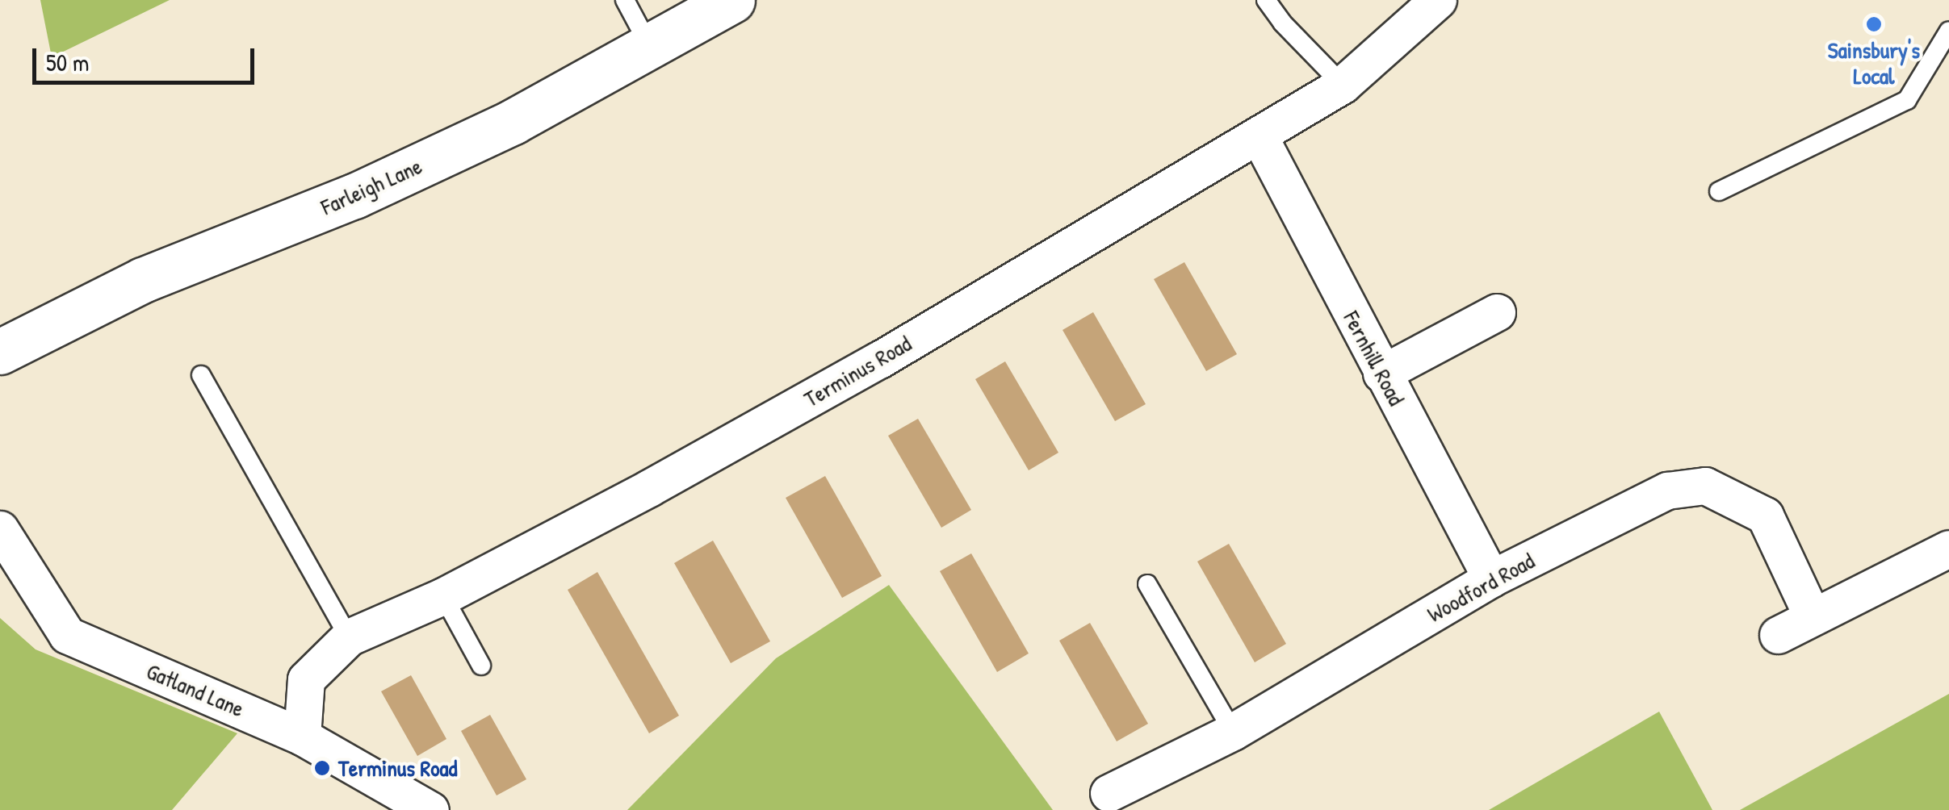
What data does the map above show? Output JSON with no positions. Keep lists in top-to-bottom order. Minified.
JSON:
{"streets":{"street":["Farleigh Lane","Fernhill Road","Terminus Road","Woodford Road","Gatland Lane"]},"crossings":[["Fernhill Road","Terminus Road"],["Fernhill Road","Woodford Road"],["Terminus Road","Gatland Lane"]],"places":["Sainsbury's Local","Terminus Road"],"scale_bar":"50 m"}
